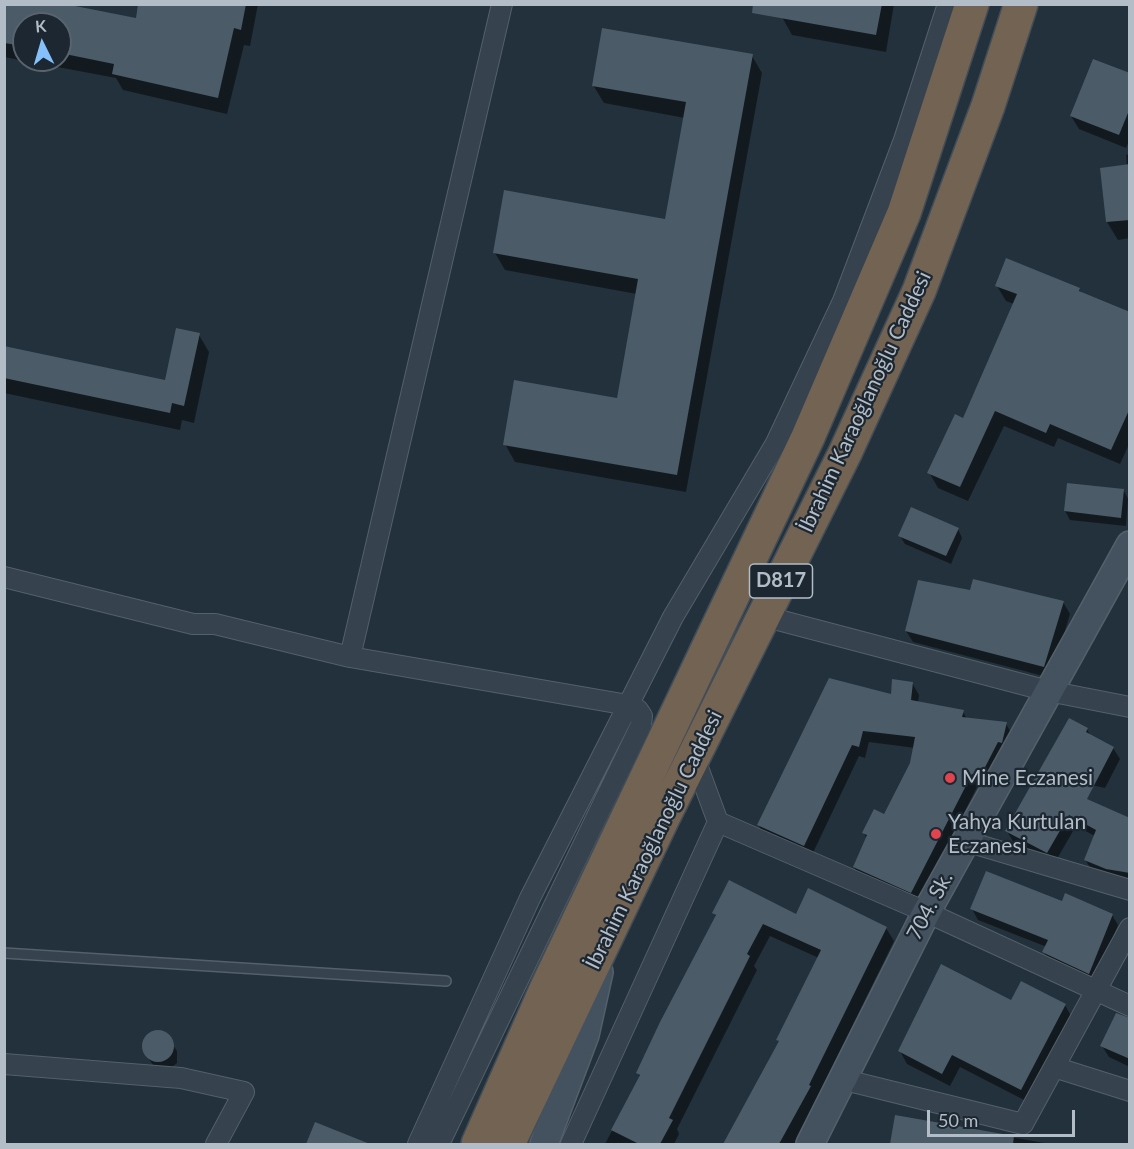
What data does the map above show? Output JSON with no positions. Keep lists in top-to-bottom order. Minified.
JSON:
{"streets":{"highway":["İbrahim Karaoğlanoğlu Caddesi","D817"],"street":["704. Sk."]},"places":["Mine Eczanesi","Yahya Kurtulan Eczanesi"],"scale_bar":"50 m","north":"top"}
